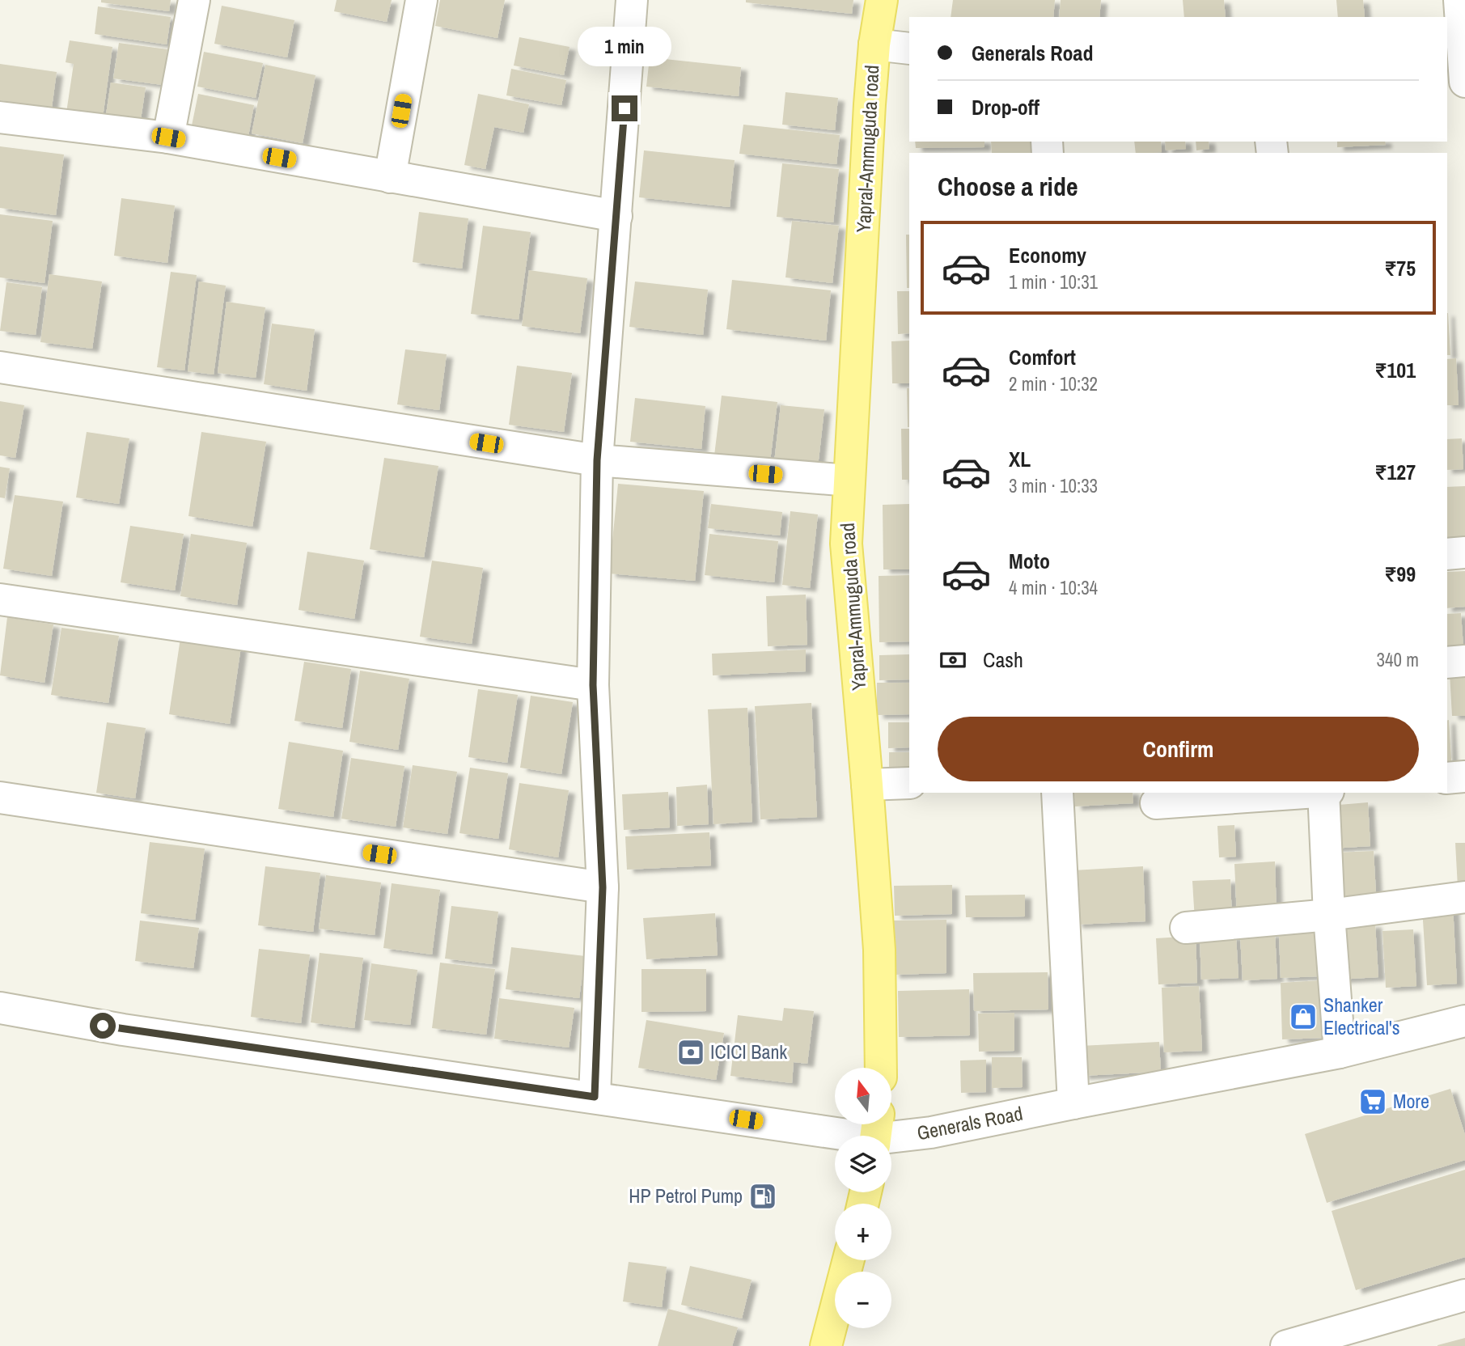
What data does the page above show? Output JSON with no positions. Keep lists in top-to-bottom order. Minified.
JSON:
{"streets":{"main road":["Yapral-Ammuguda road"],"street":["Generals Road"]},"places":{"shop":["Shanker Electrical's"],"bank":["ICICI Bank"],"supermarket":["More"],"fuel station":["HP Petrol Pump"]},"north":"top","page":{"banner":["Generals Road","Drop-off"],"bubble":"1 min","heading":"Choose a ride","list":[{"name":"Economy","note":"1 min · 10:31","value":"₹75"},{"name":"Comfort","note":"2 min · 10:32","value":"₹101"},{"name":"XL","note":"3 min · 10:33","value":"₹127"},{"name":"Moto","note":"4 min · 10:34","value":"₹99"}],"pay":["Cash","340 m"],"buttons":"Confirm","map_buttons":["+","−"]}}
